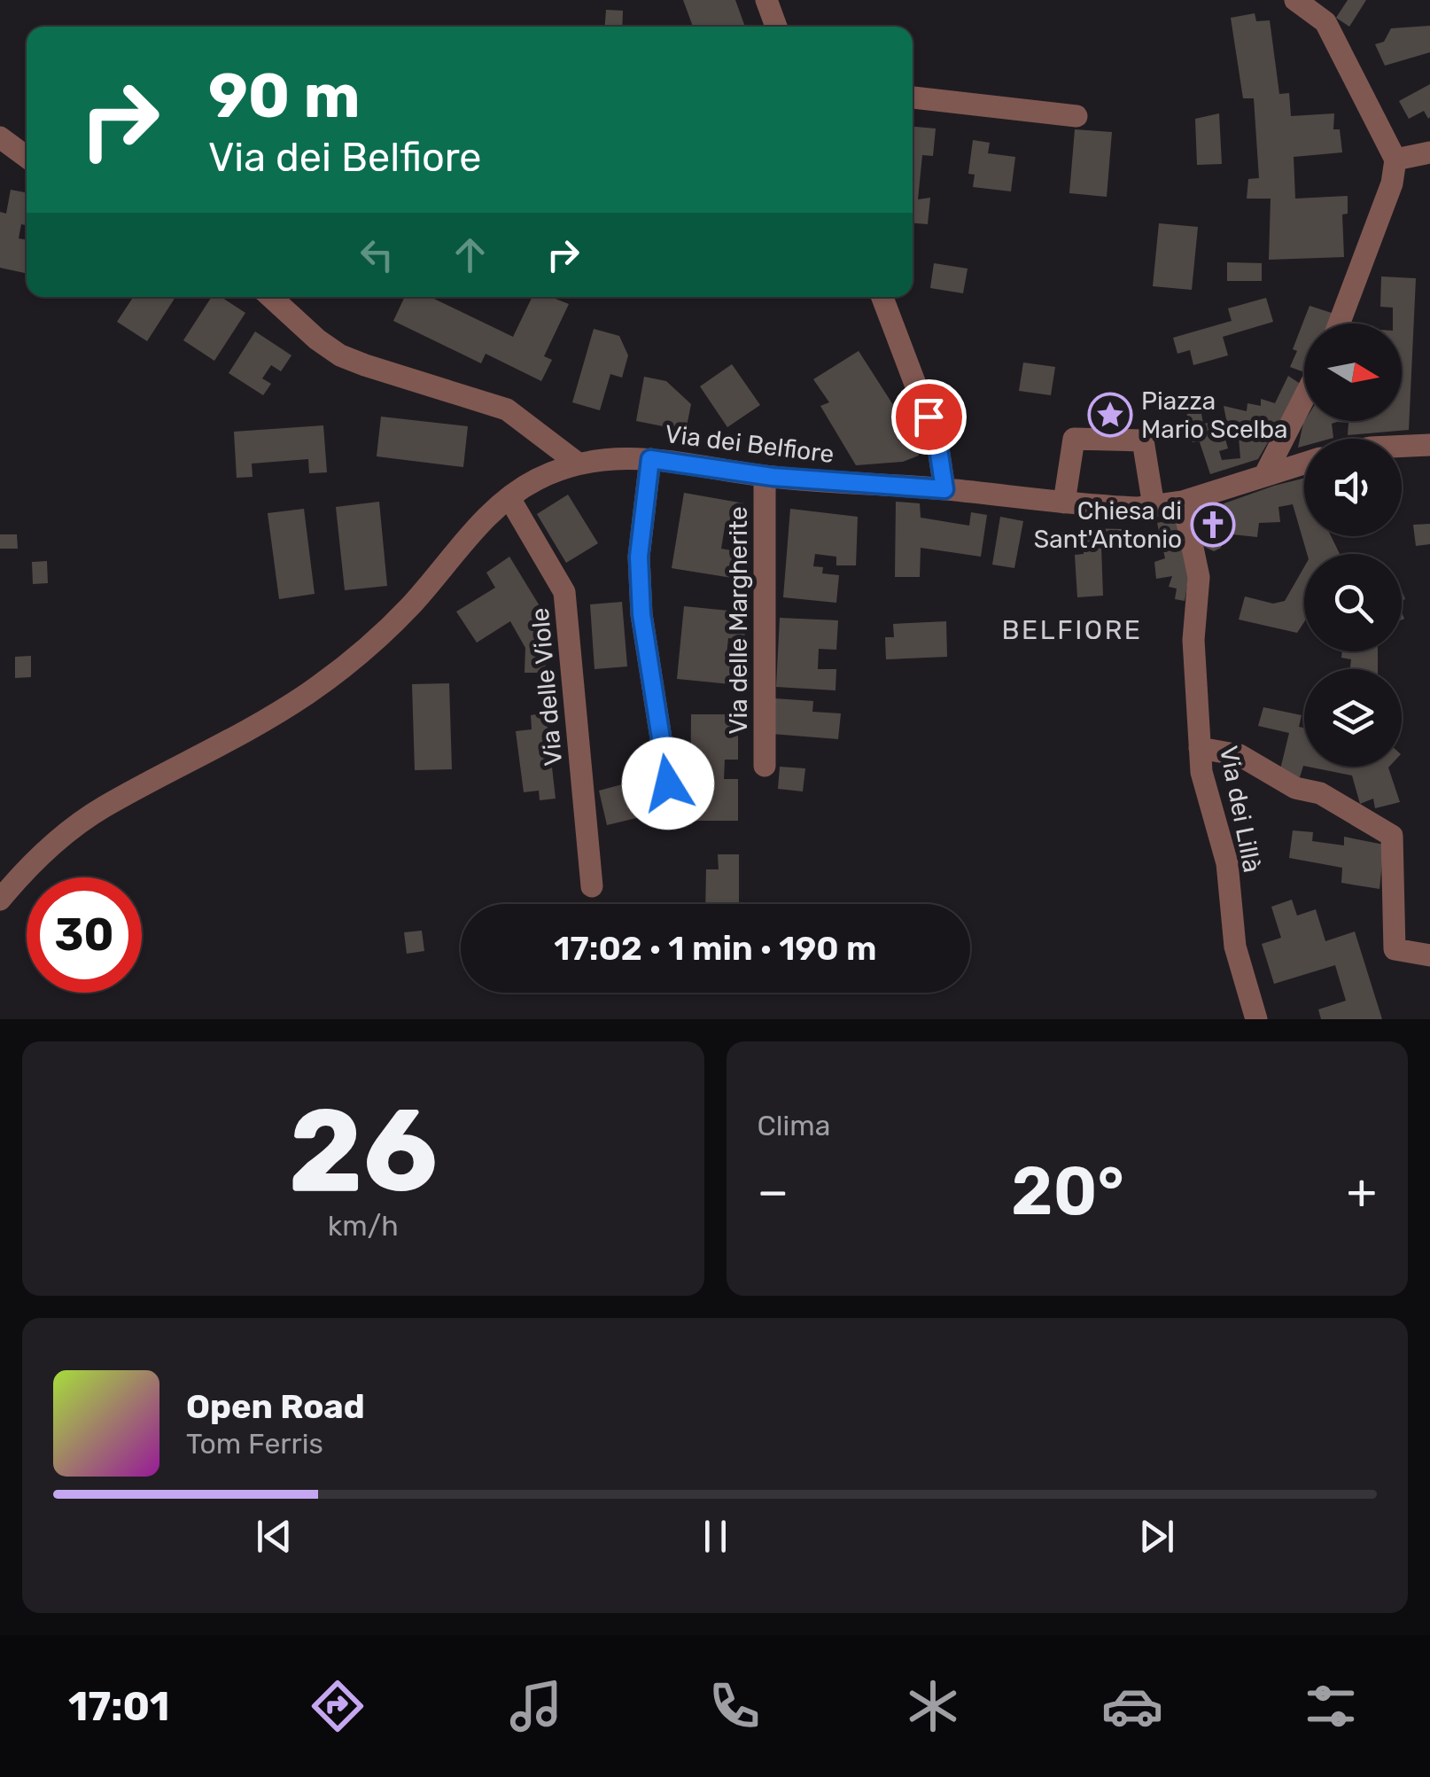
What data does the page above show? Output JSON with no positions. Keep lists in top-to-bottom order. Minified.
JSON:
{"streets":{"street":["Via dei Belfiore","Via delle Margherite","Via delle Viole","Via dei Lillà"]},"crossings":[["Via dei Belfiore","Via delle Margherite"],["Via dei Belfiore","Via delle Viole"],["Via dei Belfiore","Via dei Lillà"]],"districts":["BELFIORE"],"places":{"place":["Piazza Mario Scelba"],"church":["Chiesa di Sant'Antonio"]},"north":"right","page":{"turn":["90 m","Via dei Belfiore"],"limit":"30","trip":"17:02 · 1 min · 190 m","tile":[["26","km/h"],"Clima"],"heat":["−","20°","+"],"song":["Open Road","Tom Ferris"],"tabs":"17:01"}}
